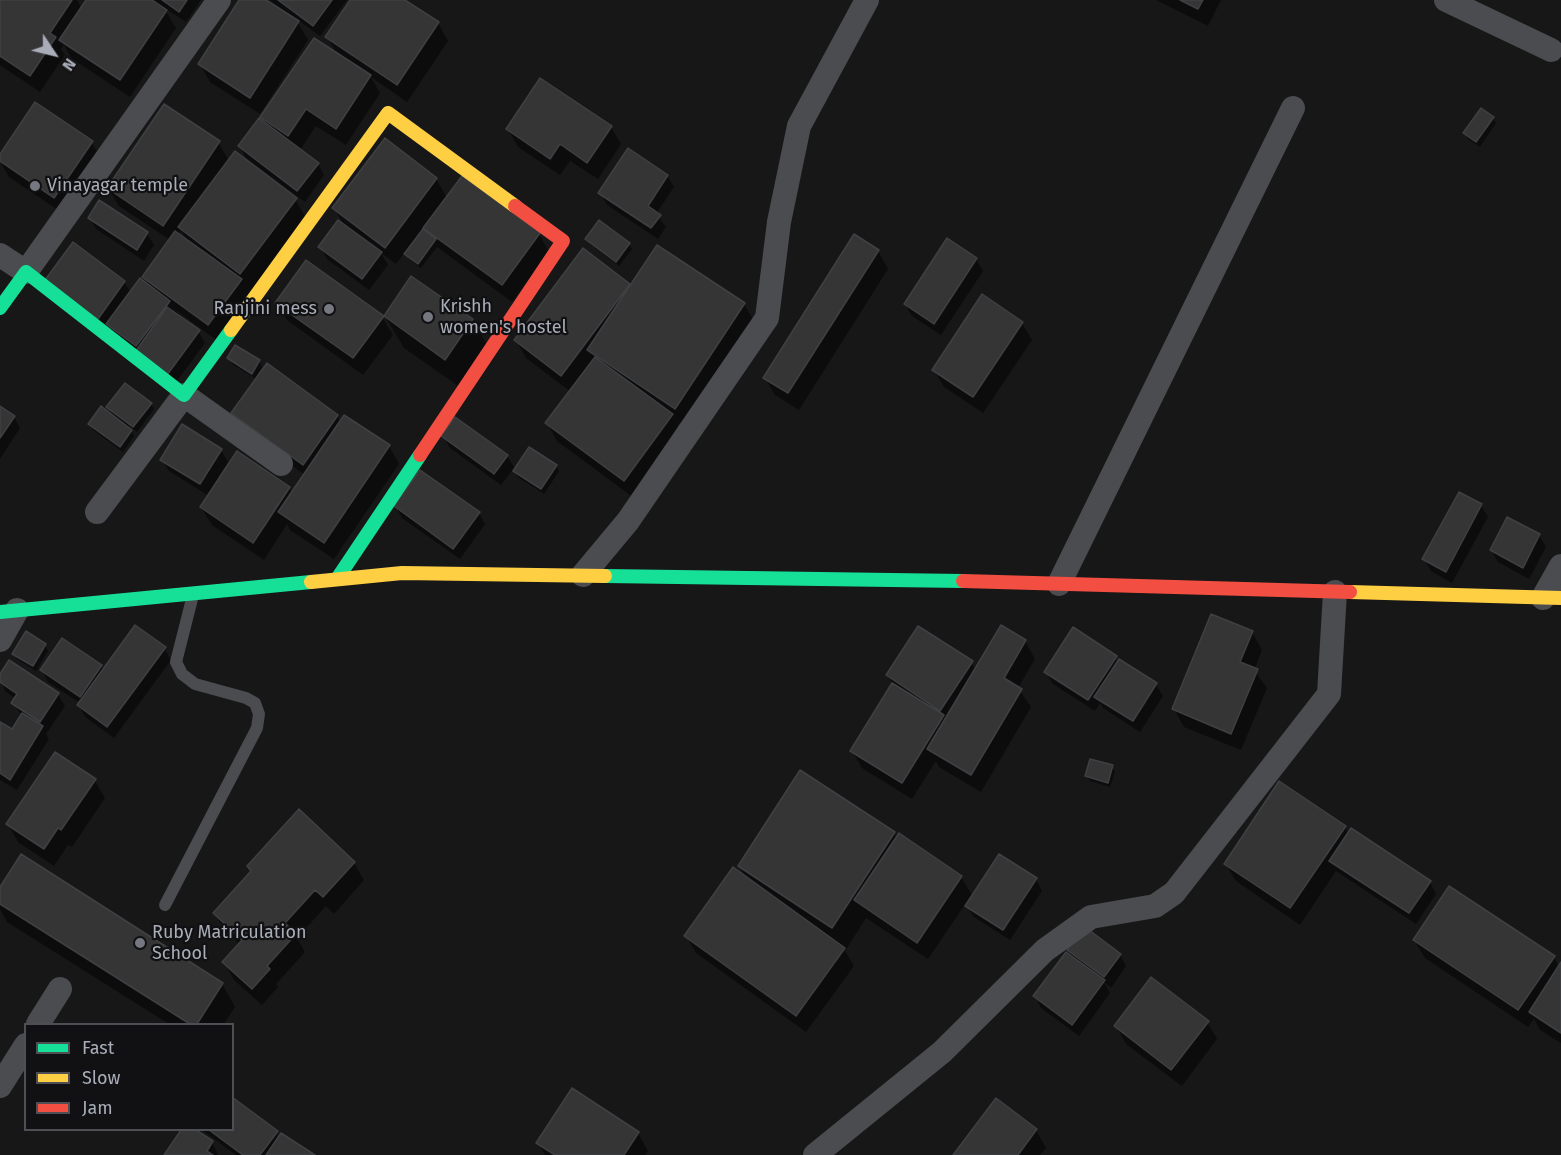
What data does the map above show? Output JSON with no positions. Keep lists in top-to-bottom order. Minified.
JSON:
{"places":["Vinayagar temple","Ranjini mess","Krishh women's hostel","Ruby Matriculation School"],"legend":["Fast","Slow","Jam"],"north":"bottom right"}
